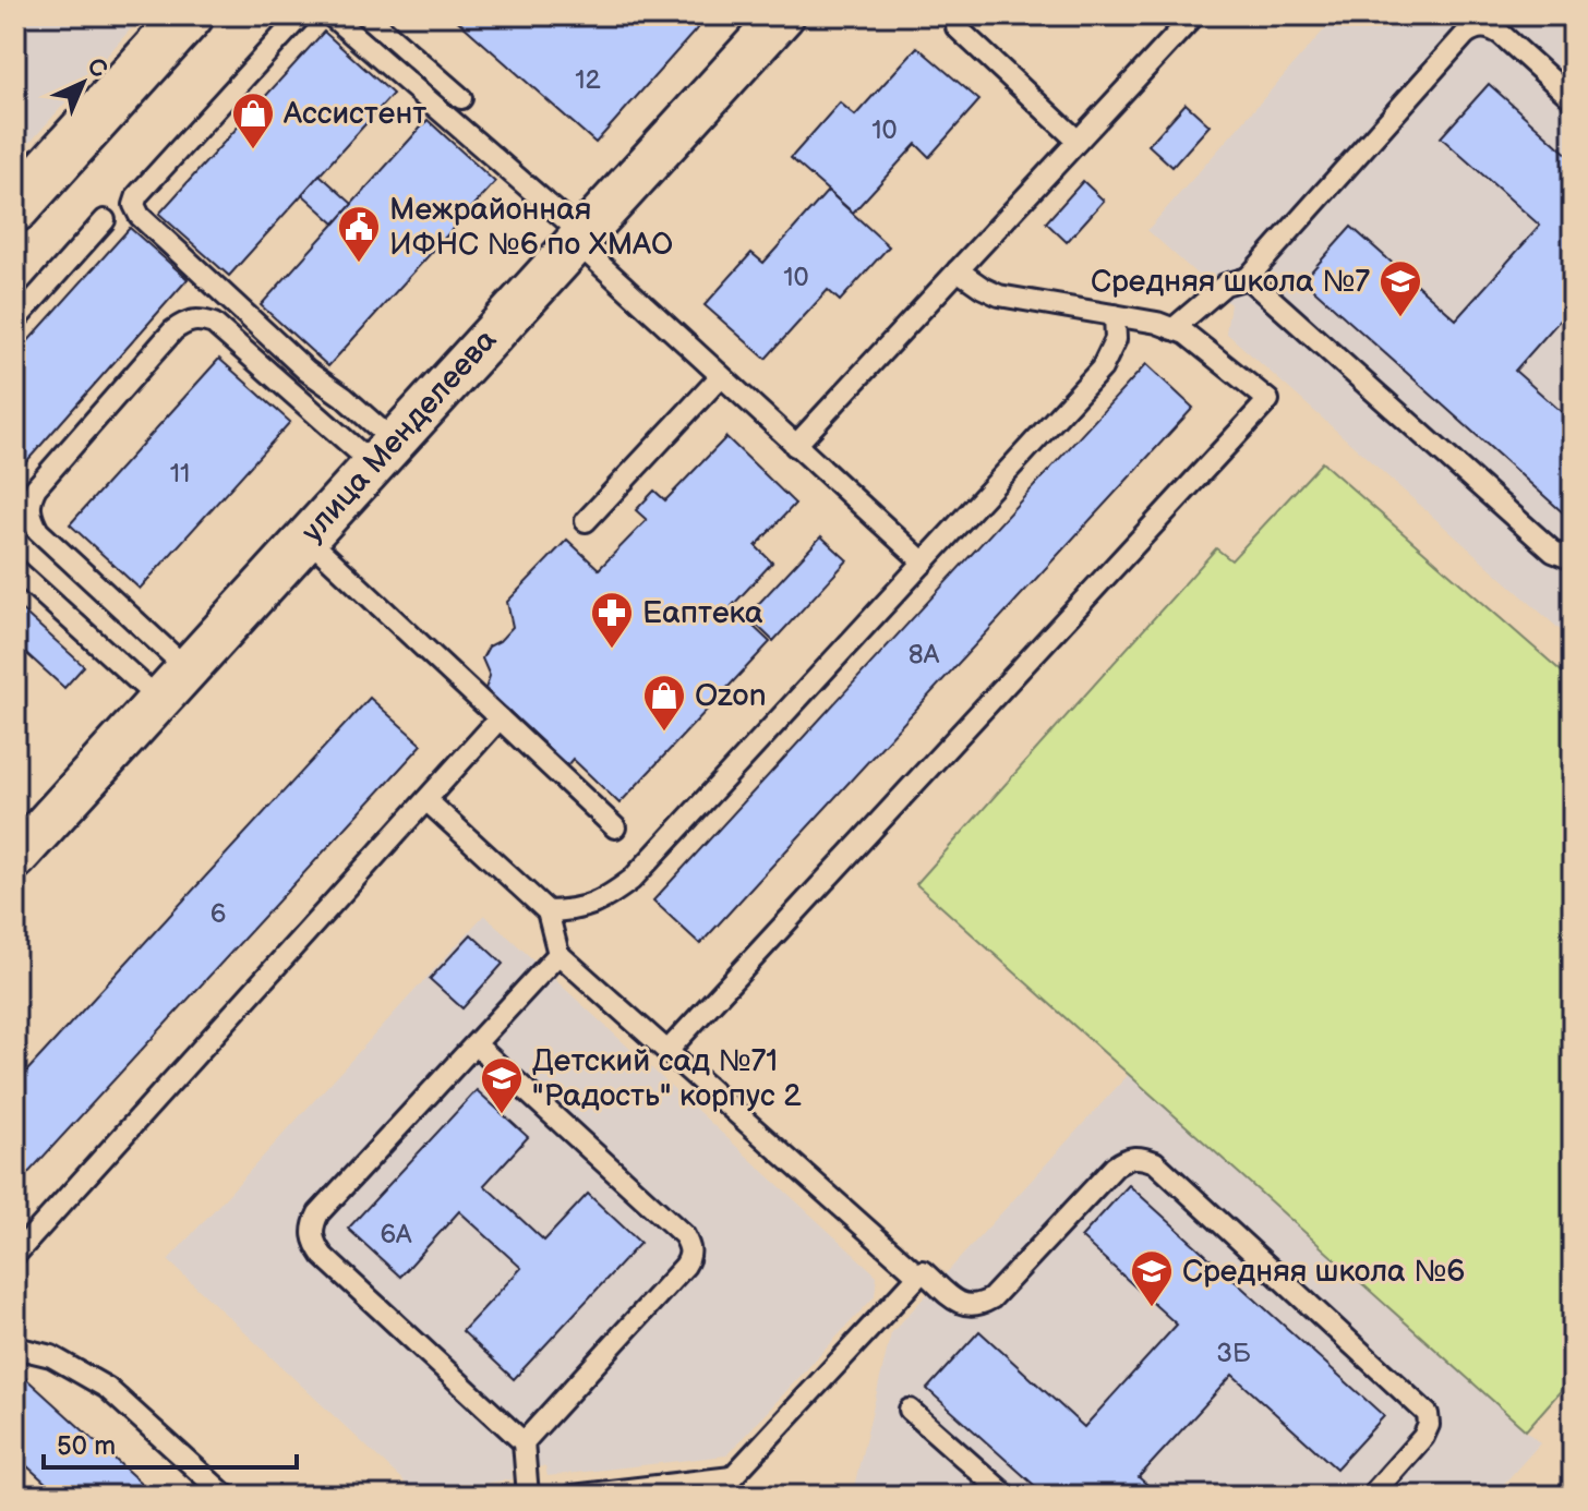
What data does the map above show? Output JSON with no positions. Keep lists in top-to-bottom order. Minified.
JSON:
{"streets":{"street":["улица Менделеева"]},"places":{"shop":["Ассистент","Ozon"],"public building":["Межрайонная ИФНС №6 по ХМАО"],"school or university":["Средняя школа №7","Детский сад №71 \"Радость\" корпус 2","Средняя школа №6"],"pharmacy":["Еаптека"]},"house_numbers":["12","10","10","11","8А","6","6А","3Б"],"scale_bar":"50 m","north":"top right"}
